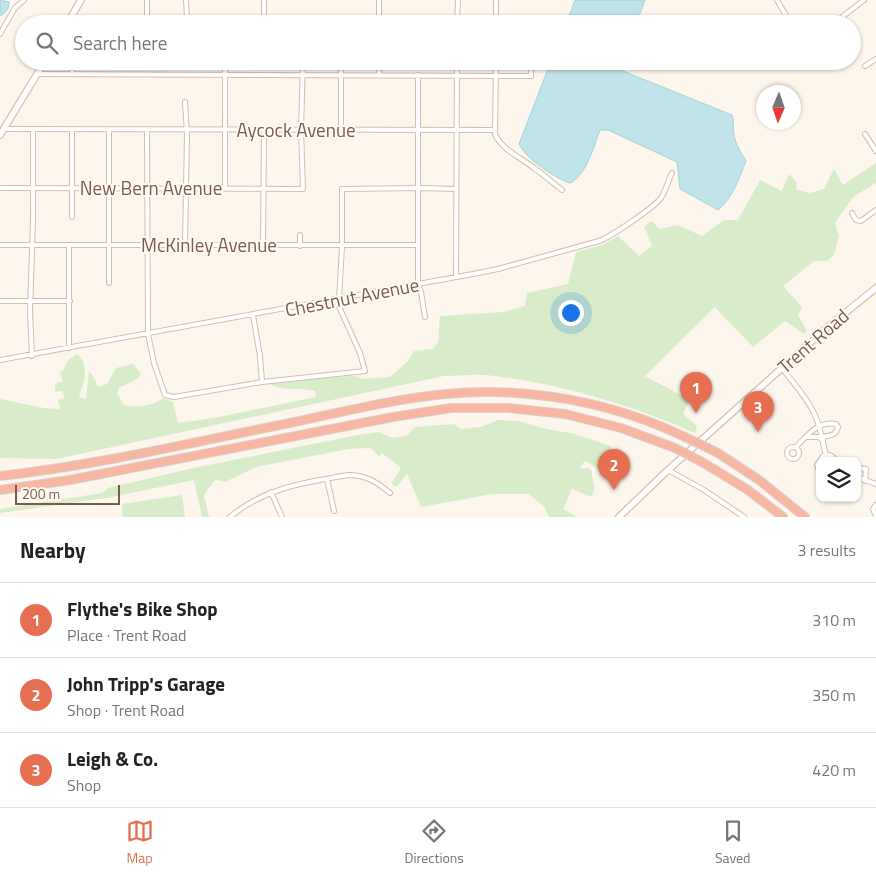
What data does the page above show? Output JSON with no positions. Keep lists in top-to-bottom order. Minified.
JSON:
{"streets":{"street":["Aycock Avenue","New Bern Avenue","McKinley Avenue","Chestnut Avenue","Trent Road"]},"crossings":[["Aycock Avenue","New Bern Avenue"]],"scale_bar":"200 m","north":"bottom","page":{"search":"Search here","pins":["1","3","2"],"scale":"200 m","heading":["Nearby","3 results"],"list":[{"mark":"1","name":"Flythe's Bike Shop","note":"Place · Trent Road","value":"310 m"},{"mark":"2","name":"John Tripp's Garage","note":"Shop · Trent Road","value":"350 m"},{"mark":"3","name":"Leigh & Co.","note":"Shop","value":"420 m"}],"nav":["Map","Directions","Saved"]}}
